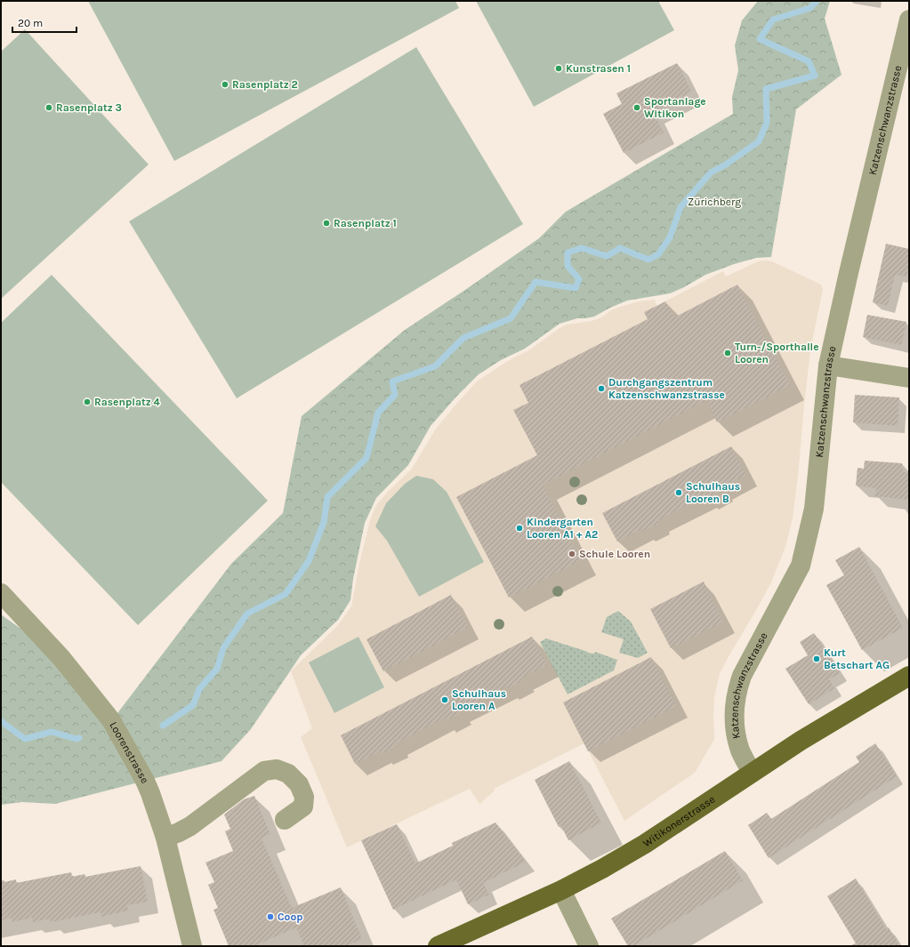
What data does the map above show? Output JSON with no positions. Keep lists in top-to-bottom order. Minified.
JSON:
{"streets":{"main road":["Witikonerstrasse"],"street":["Katzenschwanzstrasse","Loorenstrasse"]},"crossings":[["Katzenschwanzstrasse","Witikonerstrasse"]],"parks":["Zürichberg"],"places":["Kunstrasen 1","Rasenplatz 2","Rasenplatz 3","Sportanlage Witikon","Rasenplatz 1","Turn-/Sporthalle Looren","Durchgangszentrum Katzenschwanzstrasse","Rasenplatz 4","Schulhaus Looren B","Kindergarten Looren A1 + A2","Schule Looren","Kurt Betschart AG","Schulhaus Looren A","Coop"],"scale_bar":"20 m"}
